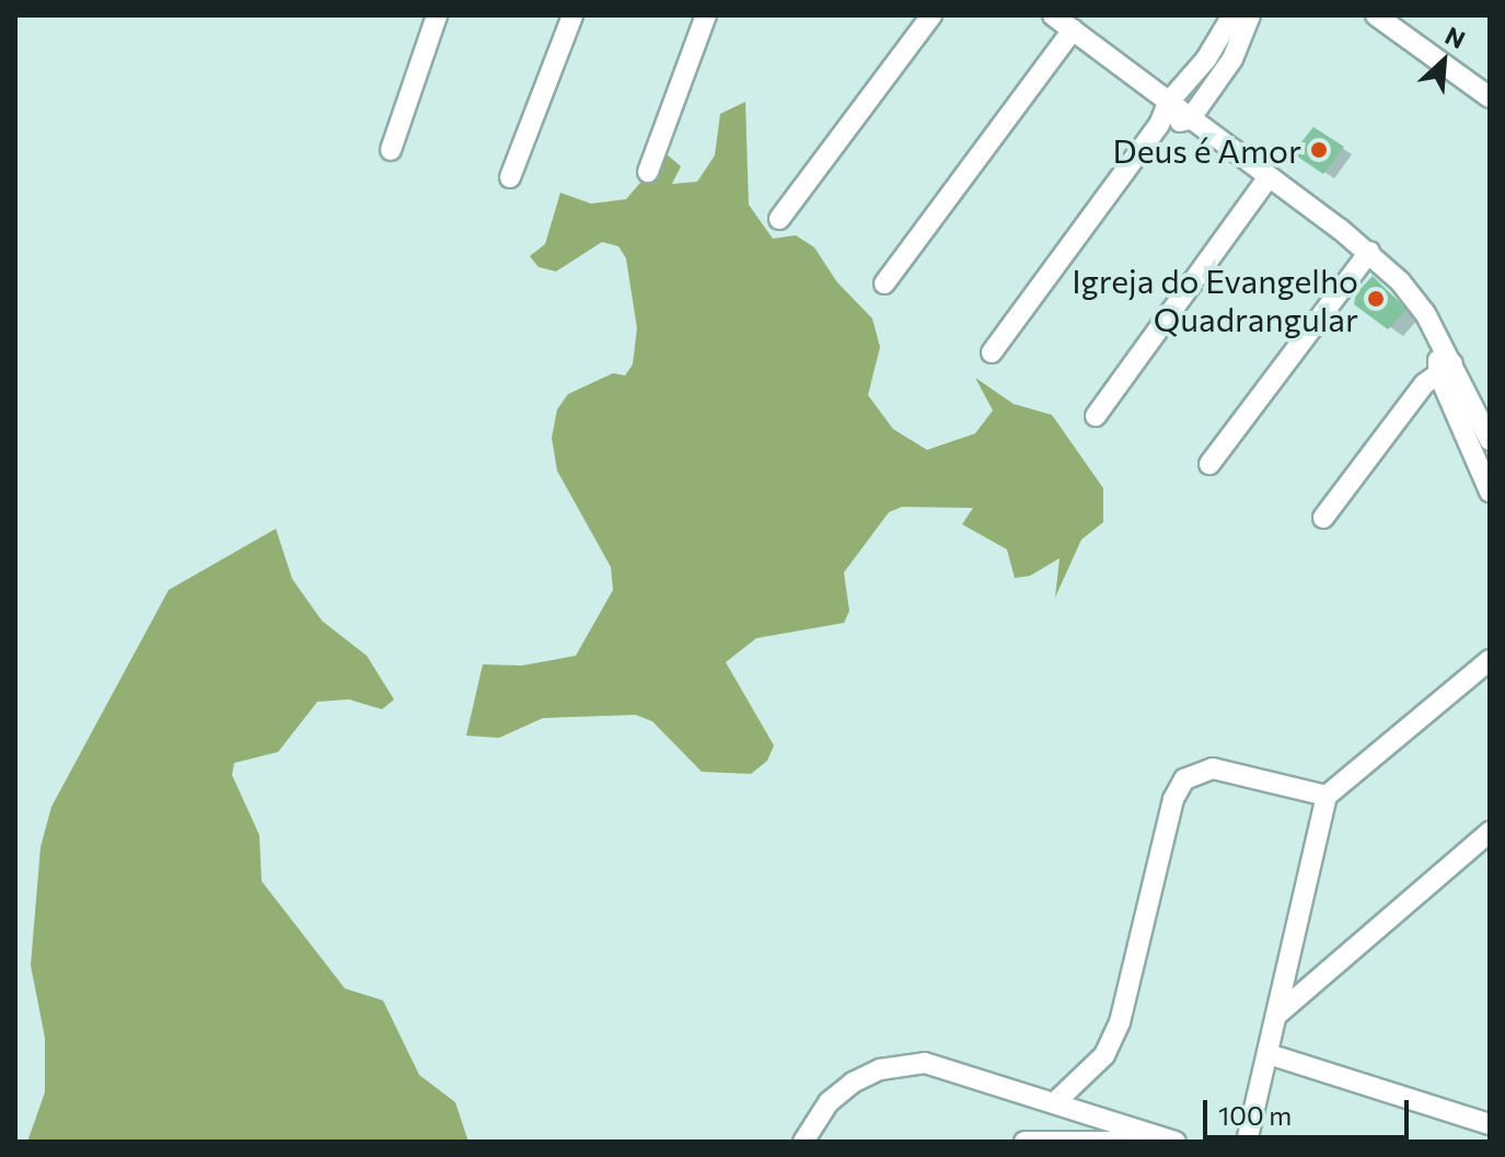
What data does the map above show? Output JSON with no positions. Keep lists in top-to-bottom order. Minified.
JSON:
{"places":["Deus é Amor","Igreja do Evangelho Quadrangular"],"scale_bar":"100 m","north":"top right"}
